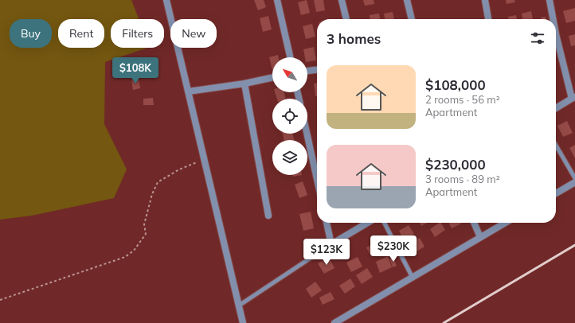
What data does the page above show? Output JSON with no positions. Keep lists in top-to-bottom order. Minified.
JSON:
{"north":"top left","page":{"chip":["Buy","Rent","Filters","New"],"heading":"3 homes","price":["$108K","$230K","$123K"],"list":[{"name":"$108,000","note":"2 rooms · 56 m² · Apartment"},{"name":"$230,000","note":"3 rooms · 89 m² · Apartment"}]}}
